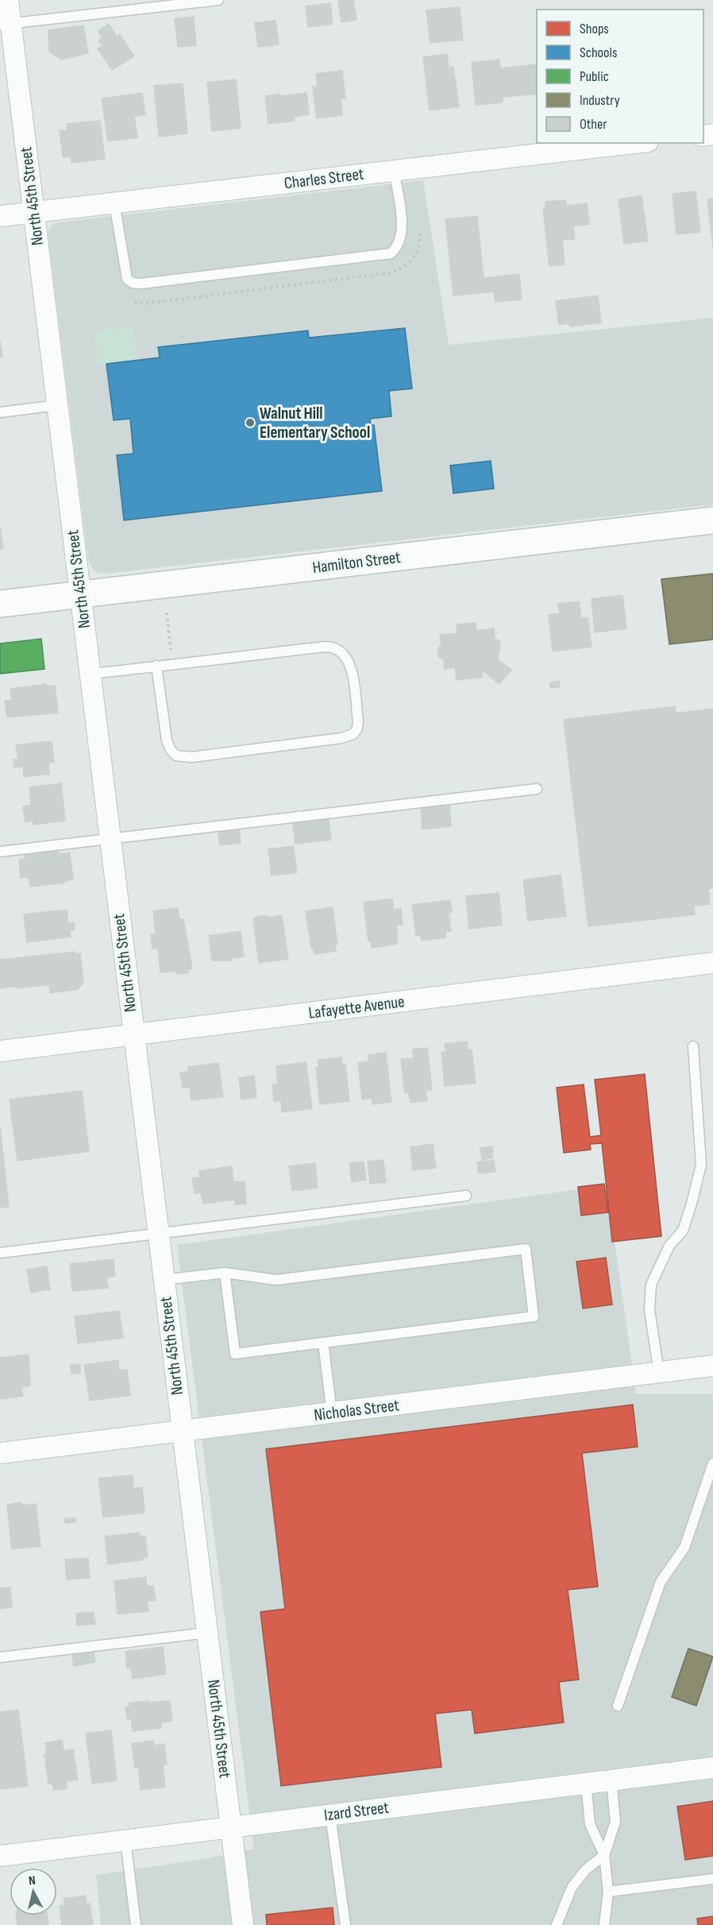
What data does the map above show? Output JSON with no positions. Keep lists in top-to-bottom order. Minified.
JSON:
{"streets":{"main road":["Hamilton Street"],"street":["Charles Street","North 45th Street","Lafayette Avenue","Nicholas Street","Izard Street"]},"crossings":[["Charles Street","North 45th Street"],["North 45th Street","Hamilton Street"],["North 45th Street","Lafayette Avenue"],["North 45th Street","Nicholas Street"],["North 45th Street","Izard Street"]],"places":["Walnut Hill Elementary School"],"legend":["Shops","Schools","Public","Industry","Other"],"north":"top"}
